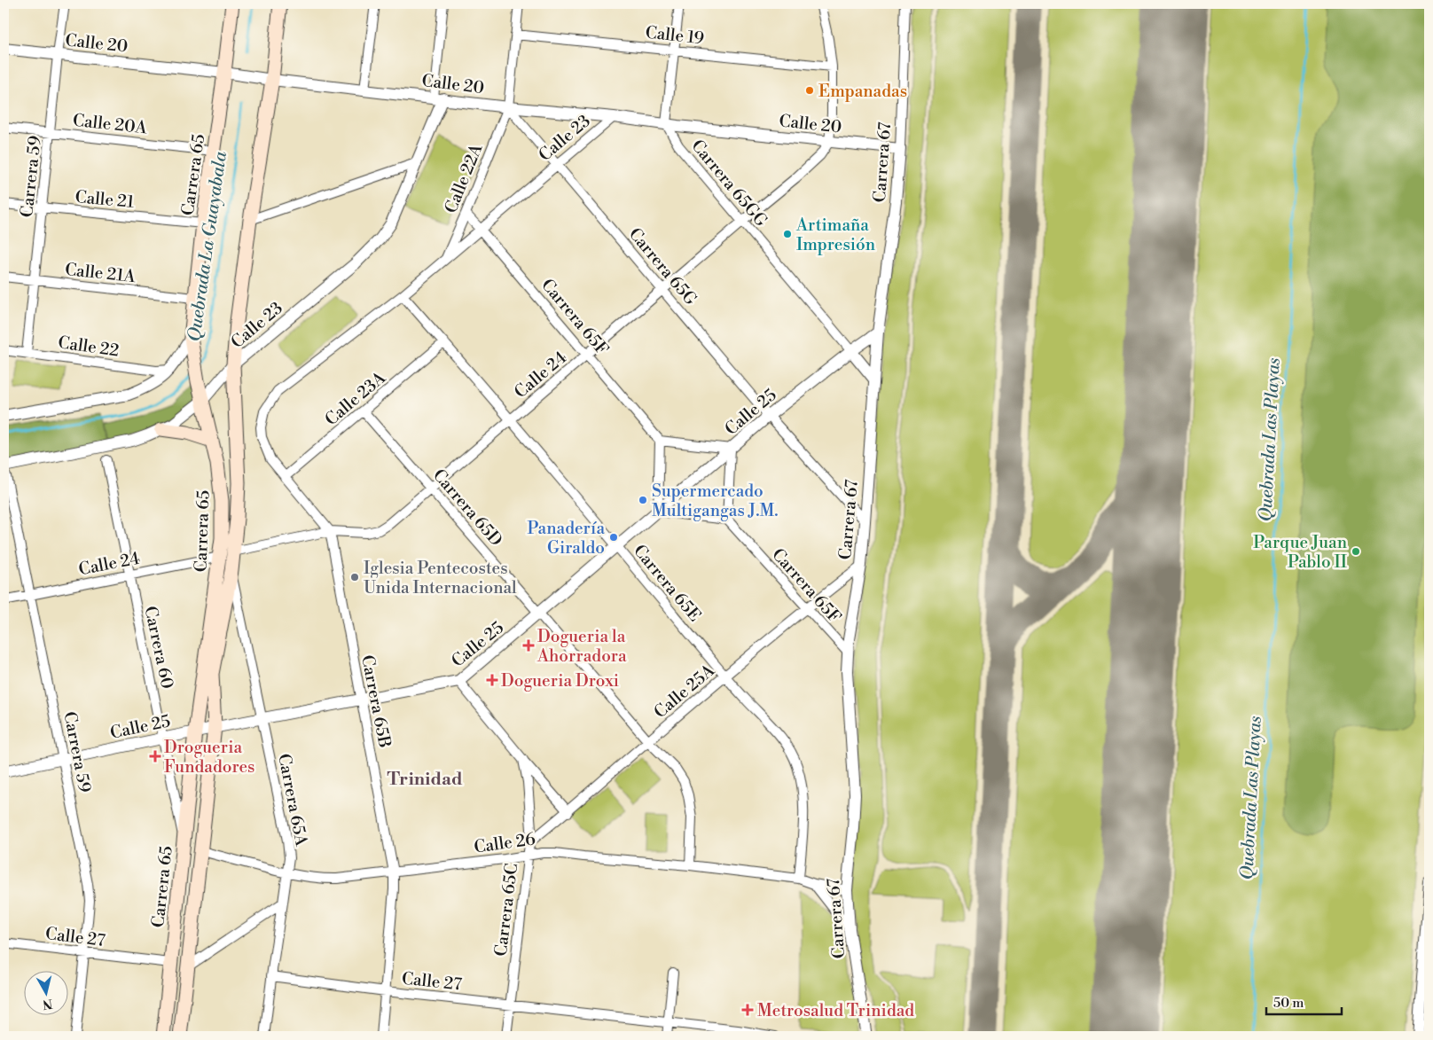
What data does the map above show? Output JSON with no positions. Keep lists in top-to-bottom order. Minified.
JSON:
{"streets":{"main road":["Carrera 65"],"street":["Calle 19","Calle 20","Calle 20A","Calle 23","Carrera 67","Carrera 59","Calle 22A","Carrera 65GG","Calle 21","Carrera 65G","Calle 21A","Carrera 65F","Calle 22","Calle 24","Calle 23A","Calle 25","Carrera 65D","Carrera 65E","Carrera 60","Calle 25A","Carrera 65B","Carrera 65A","Calle 26","Carrera 65C","Calle 27"]},"crossings":[["Calle 20","Calle 23"],["Calle 20","Carrera 67"],["Calle 20","Carrera 65"],["Calle 20","Carrera 59"],["Calle 20","Calle 22A"],["Calle 20","Carrera 65GG"],["Calle 20","Carrera 65G"],["Calle 20","Calle 24"],["Calle 20A","Carrera 65"],["Calle 20A","Carrera 59"],["Calle 23","Carrera 65"],["Calle 23","Carrera 59"],["Calle 23","Calle 22A"],["Calle 23","Carrera 65G"],["Calle 23","Carrera 65F"],["Calle 23","Calle 23A"],["Calle 23","Carrera 65E"],["Carrera 67","Carrera 65G"],["Carrera 67","Carrera 65F"],["Carrera 67","Calle 25"],["Carrera 67","Calle 25A"],["Carrera 67","Calle 26"],["Carrera 65","Calle 21"],["Carrera 65","Calle 21A"],["Carrera 65","Calle 24"],["Carrera 65","Calle 25"],["Carrera 65","Carrera 60"],["Carrera 65","Carrera 65A"],["Carrera 65","Calle 26"],["Carrera 65","Calle 27"],["Carrera 59","Calle 21"],["Carrera 59","Calle 21A"],["Carrera 59","Calle 22"],["Carrera 59","Calle 24"],["Carrera 59","Calle 25"],["Carrera 59","Calle 27"],["Calle 22A","Carrera 65G"],["Calle 22A","Carrera 65F"],["Carrera 65GG","Calle 24"],["Carrera 65GG","Calle 25"],["Carrera 65G","Calle 24"],["Carrera 65G","Calle 25"],["Carrera 65F","Calle 24"],["Carrera 65F","Calle 25A"],["Calle 24","Carrera 65D"],["Calle 24","Carrera 65E"],["Calle 24","Carrera 60"],["Calle 24","Carrera 65B"],["Calle 23A","Carrera 65D"],["Calle 23A","Carrera 65E"],["Calle 25","Carrera 65D"],["Calle 25","Carrera 65E"],["Calle 25","Carrera 60"],["Calle 25","Carrera 65B"],["Calle 25","Carrera 65A"],["Calle 25","Carrera 65C"],["Carrera 65D","Calle 25A"],["Carrera 65D","Calle 26"],["Carrera 65E","Calle 25A"],["Carrera 65E","Calle 26"],["Calle 25A","Carrera 65C"],["Carrera 65B","Calle 26"],["Carrera 65B","Calle 27"],["Carrera 65A","Calle 26"],["Carrera 65A","Calle 27"],["Calle 26","Carrera 65C"],["Carrera 65C","Calle 27"]],"districts":["Trinidad"],"water":["Quebrada La Guayabala","Quebrada Las Playas"],"places":{"other":["Empanadas","Artimaña Impresión","Supermercado Multigangas J.M.","Panadería Giraldo","Parque Juan Pablo II","Iglesia Pentecostes Unida Internacional"],"health":["Dogueria la Ahorradora","Dogueria Droxi","Drogueria Fundadores","Metrosalud Trinidad"]},"scale_bar":"50 m","north":"bottom"}
